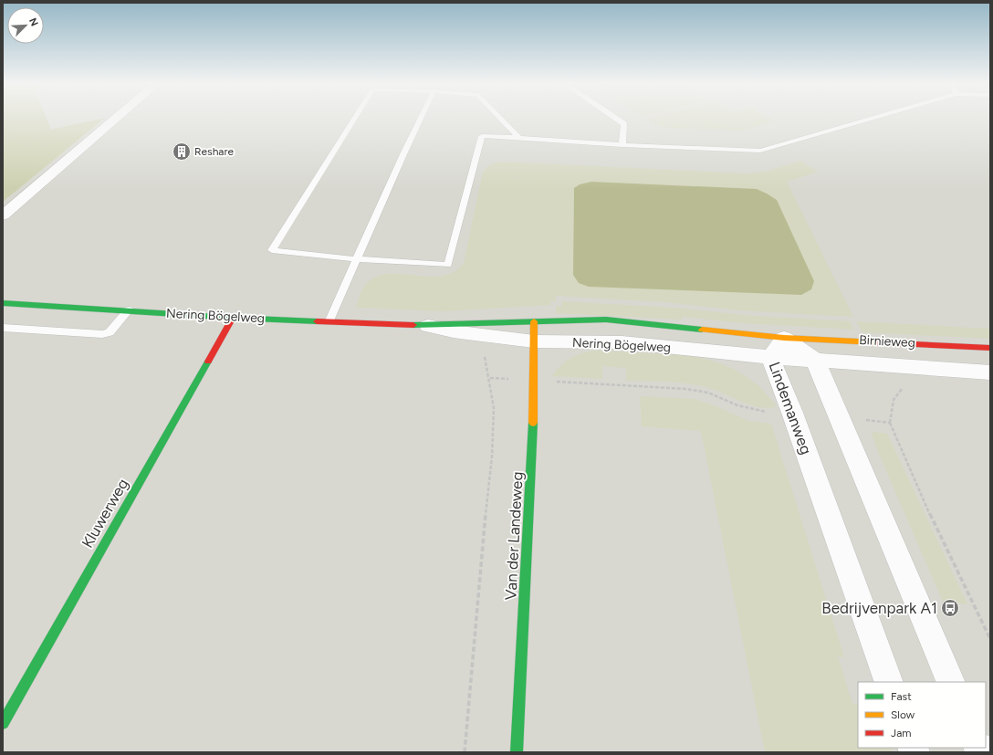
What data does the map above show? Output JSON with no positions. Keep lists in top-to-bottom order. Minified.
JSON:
{"streets":{"street":["Nering Bögelweg","Birnieweg","Lindemanweg","Kluwerweg","Van der Landeweg"]},"crossings":[["Nering Bögelweg","Birnieweg"],["Nering Bögelweg","Lindemanweg"],["Nering Bögelweg","Kluwerweg"],["Nering Bögelweg","Van der Landeweg"],["Birnieweg","Lindemanweg"]],"places":{"building":["Reshare"],"bus stop":["Bedrijvenpark A1"]},"legend":["Fast","Slow","Jam"],"north":"top right"}
